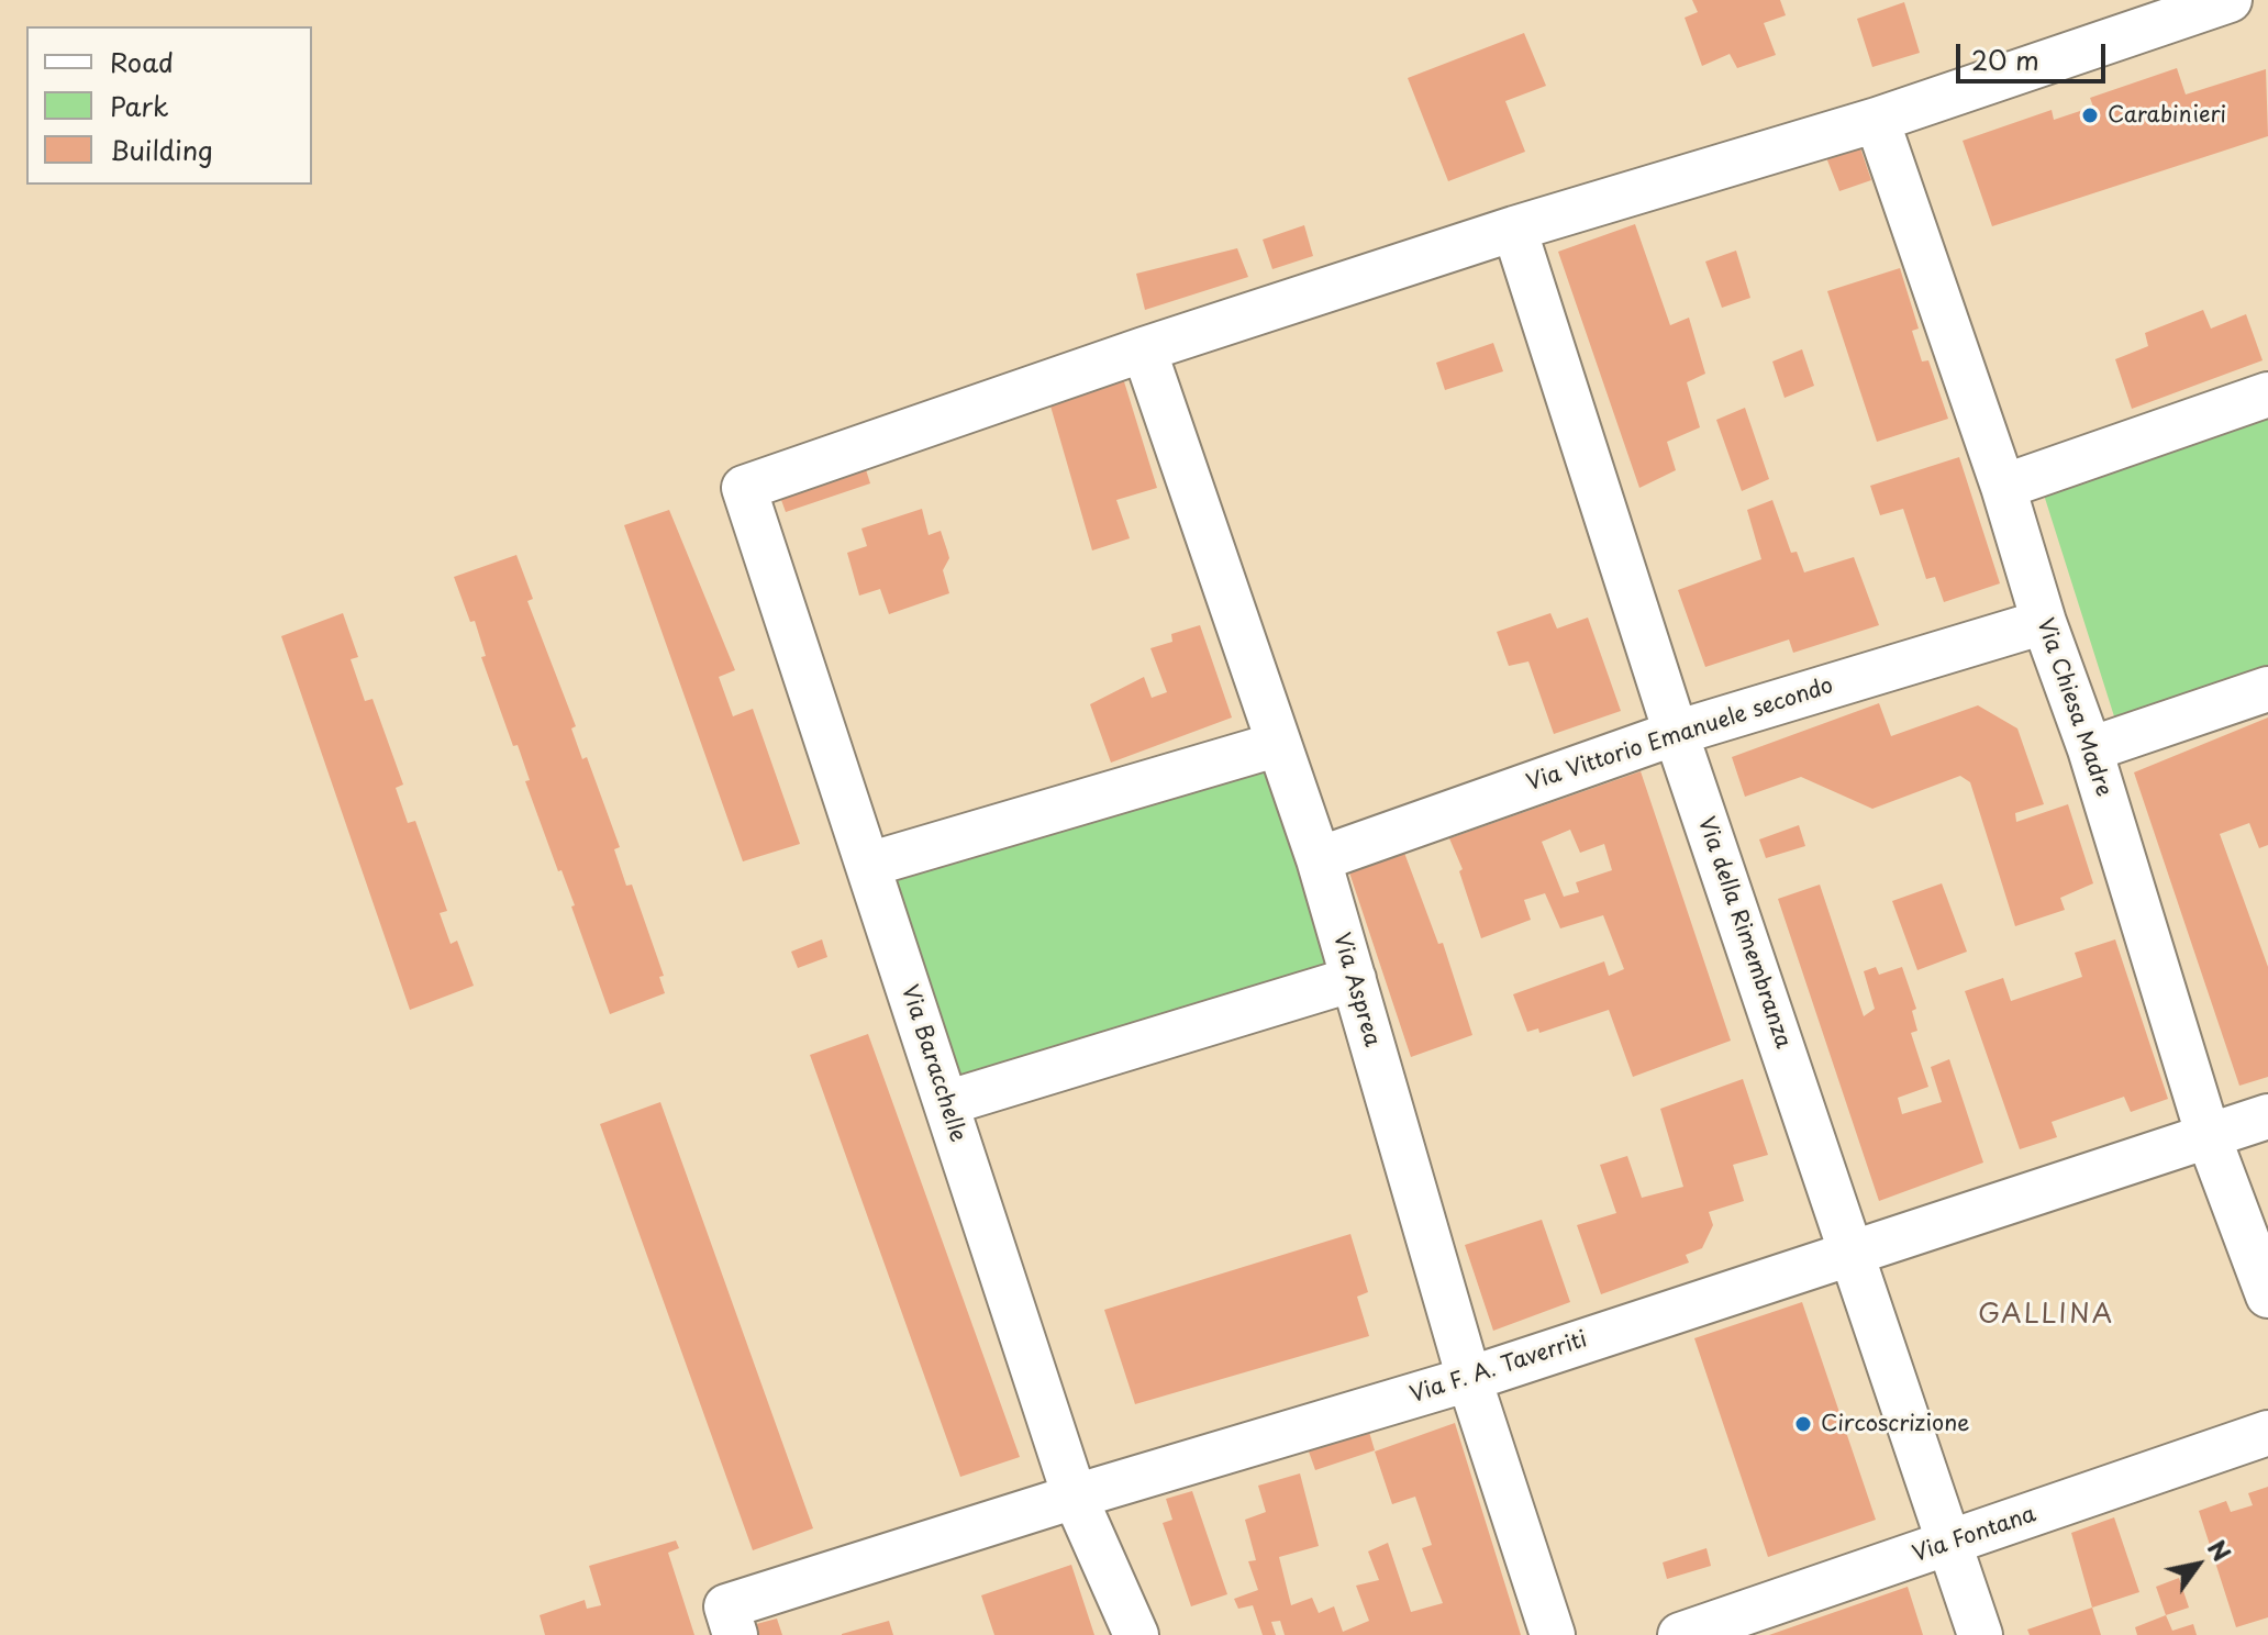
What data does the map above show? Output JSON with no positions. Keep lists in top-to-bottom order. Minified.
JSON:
{"streets":{"street":["Via Chiesa Madre","Via Vittorio Emanuele secondo","Via della Rimembranza","Via Asprea","Via Baracchelle","Via F. A. Taverriti","Via Fontana"]},"crossings":[["Via Chiesa Madre","Via Vittorio Emanuele secondo"],["Via Chiesa Madre","Via F. A. Taverriti"],["Via Vittorio Emanuele secondo","Via della Rimembranza"],["Via Vittorio Emanuele secondo","Via Asprea"],["Via della Rimembranza","Via F. A. Taverriti"],["Via della Rimembranza","Via Fontana"],["Via Asprea","Via Baracchelle"],["Via Asprea","Via F. A. Taverriti"],["Via Baracchelle","Via F. A. Taverriti"]],"districts":["GALLINA"],"places":["Carabinieri","Circoscrizione"],"legend":["Road","Park","Building"],"scale_bar":"20 m","north":"top right"}
